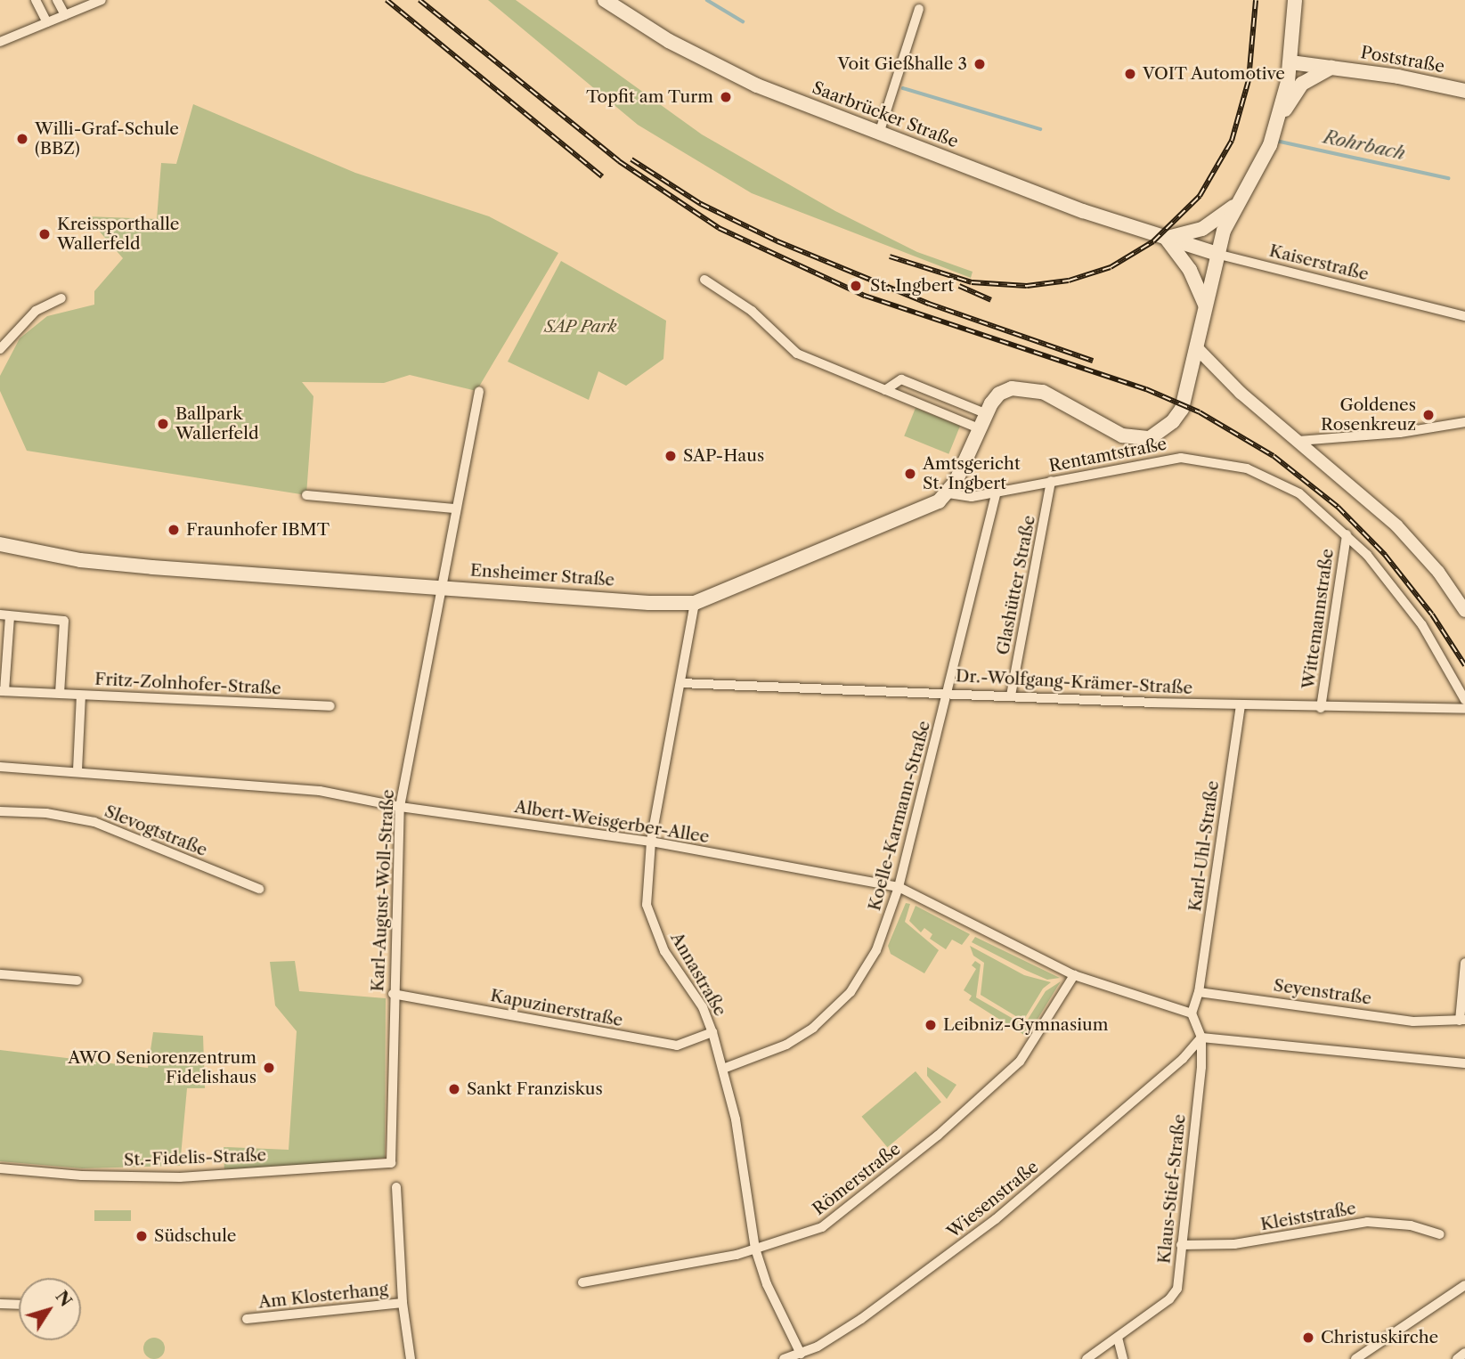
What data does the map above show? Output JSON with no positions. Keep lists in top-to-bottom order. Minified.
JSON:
{"streets":{"main road":["Poststraße","Saarbrücker Straße","Kaiserstraße","Ensheimer Straße"],"street":["Rentamtstraße","Glashütter Straße","Wittemannstraße","Dr.-Wolfgang-Krämer-Straße","Fritz-Zolnhofer-Straße","Koelle-Karmann-Straße","Albert-Weisgerber-Allee","Slevogtstraße","Karl-Uhl-Straße","Karl-August-Woll-Straße","Annastraße","Seyenstraße","Kapuzinerstraße","St.-Fidelis-Straße","Römerstraße","Klaus-Stief-Straße","Wiesenstraße","Kleiststraße","Am Klosterhang"]},"crossings":[["Saarbrücker Straße","Kaiserstraße"],["Rentamtstraße","Ensheimer Straße"],["Rentamtstraße","Glashütter Straße"],["Rentamtstraße","Wittemannstraße"],["Rentamtstraße","Koelle-Karmann-Straße"],["Ensheimer Straße","Karl-August-Woll-Straße"],["Ensheimer Straße","Annastraße"],["Glashütter Straße","Dr.-Wolfgang-Krämer-Straße"],["Wittemannstraße","Dr.-Wolfgang-Krämer-Straße"],["Dr.-Wolfgang-Krämer-Straße","Koelle-Karmann-Straße"],["Dr.-Wolfgang-Krämer-Straße","Karl-Uhl-Straße"],["Dr.-Wolfgang-Krämer-Straße","Annastraße"],["Fritz-Zolnhofer-Straße","Albert-Weisgerber-Allee"],["Koelle-Karmann-Straße","Albert-Weisgerber-Allee"],["Koelle-Karmann-Straße","Annastraße"],["Albert-Weisgerber-Allee","Karl-August-Woll-Straße"],["Albert-Weisgerber-Allee","Annastraße"],["Albert-Weisgerber-Allee","Römerstraße"],["Karl-Uhl-Straße","Seyenstraße"],["Karl-August-Woll-Straße","Kapuzinerstraße"],["Karl-August-Woll-Straße","St.-Fidelis-Straße"],["Annastraße","Kapuzinerstraße"],["Annastraße","Römerstraße"],["Annastraße","Wiesenstraße"],["Klaus-Stief-Straße","Wiesenstraße"],["Klaus-Stief-Straße","Kleiststraße"]],"water":["Rohrbach"],"parks":["SAP Park"],"places":["Voit Gießhalle 3","VOIT Automotive","Topfit am Turm","Willi-Graf-Schule (BBZ)","Kreissporthalle Wallerfeld","St. Ingbert","Goldenes Rosenkreuz","Ballpark Wallerfeld","SAP-Haus","Amtsgericht St. Ingbert","Fraunhofer IBMT","Leibniz-Gymnasium","AWO Seniorenzentrum Fidelishaus","Sankt Franziskus","Südschule","Christuskirche"],"north":"top right"}
